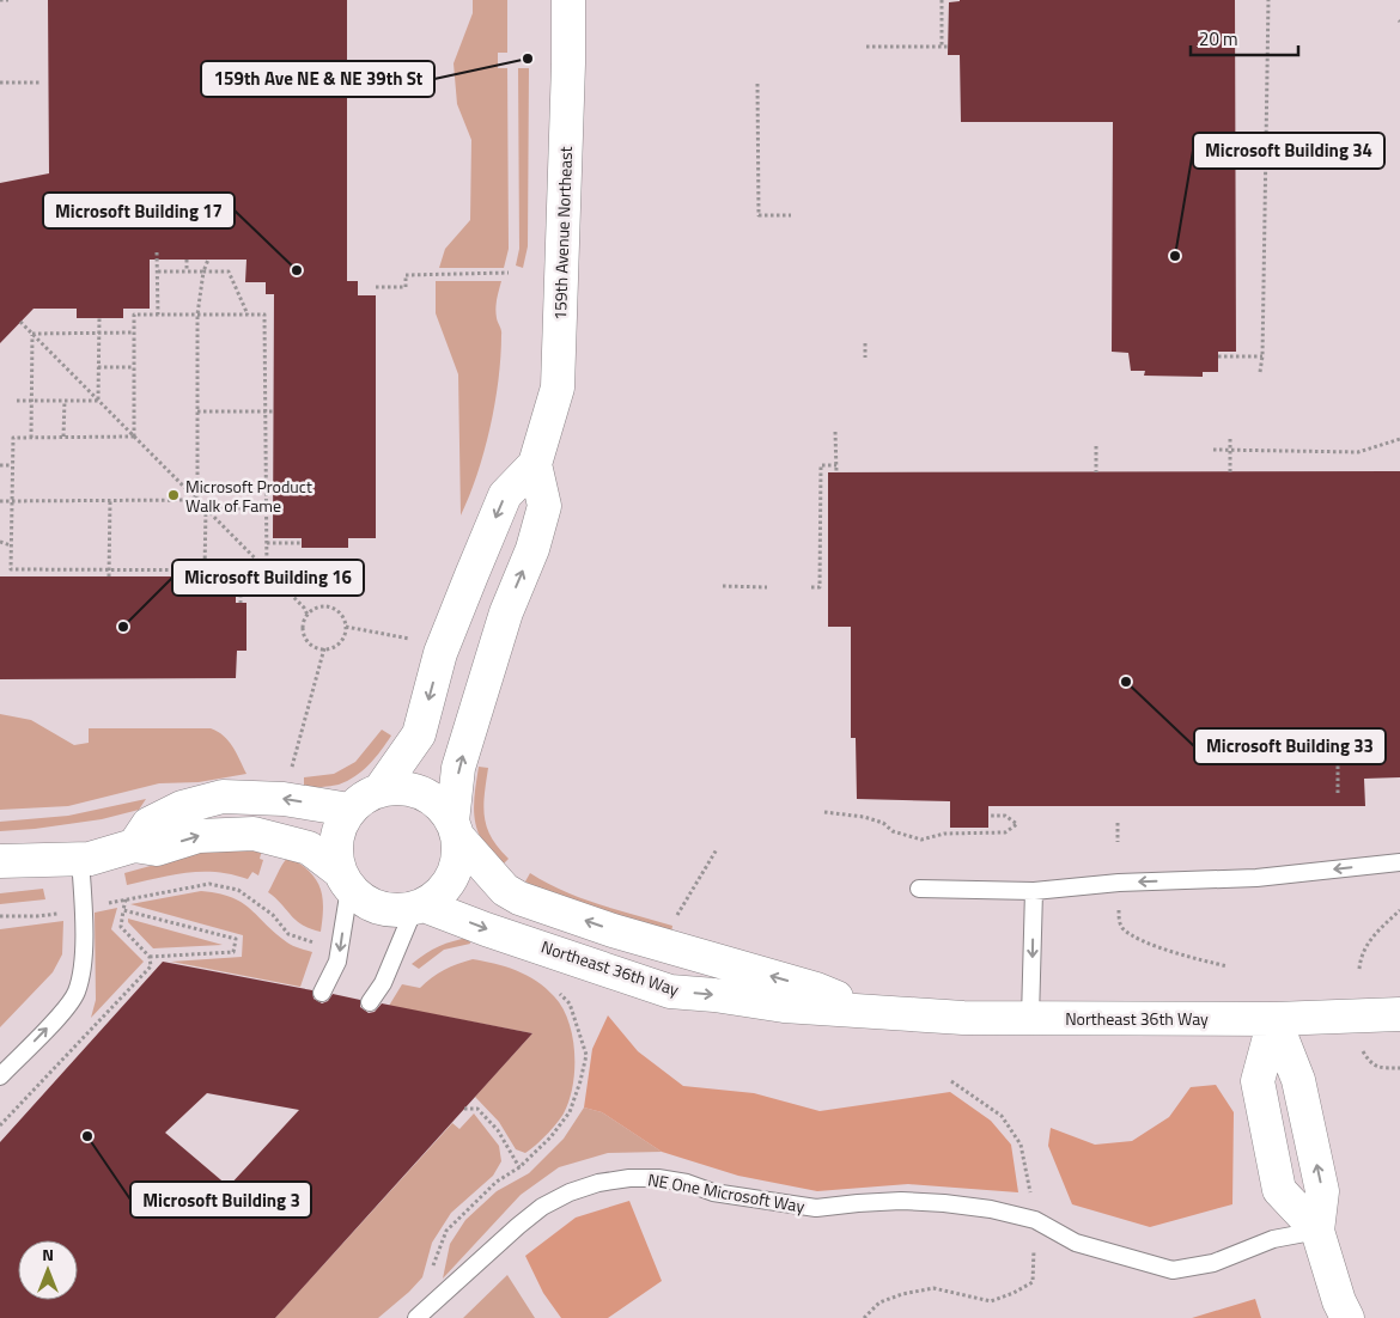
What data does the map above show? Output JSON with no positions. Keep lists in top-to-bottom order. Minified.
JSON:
{"streets":{"street":["159th Avenue Northeast","Northeast 36th Way"],"lane":["NE One Microsoft Way"]},"crossings":[["159th Avenue Northeast","Northeast 36th Way"]],"places":["159th Ave NE & NE 39th St","Microsoft Building 34","Microsoft Building 17","Microsoft Product Walk of Fame","Microsoft Building 16","Microsoft Building 33","Microsoft Building 3"],"scale_bar":"20 m","north":"top"}
